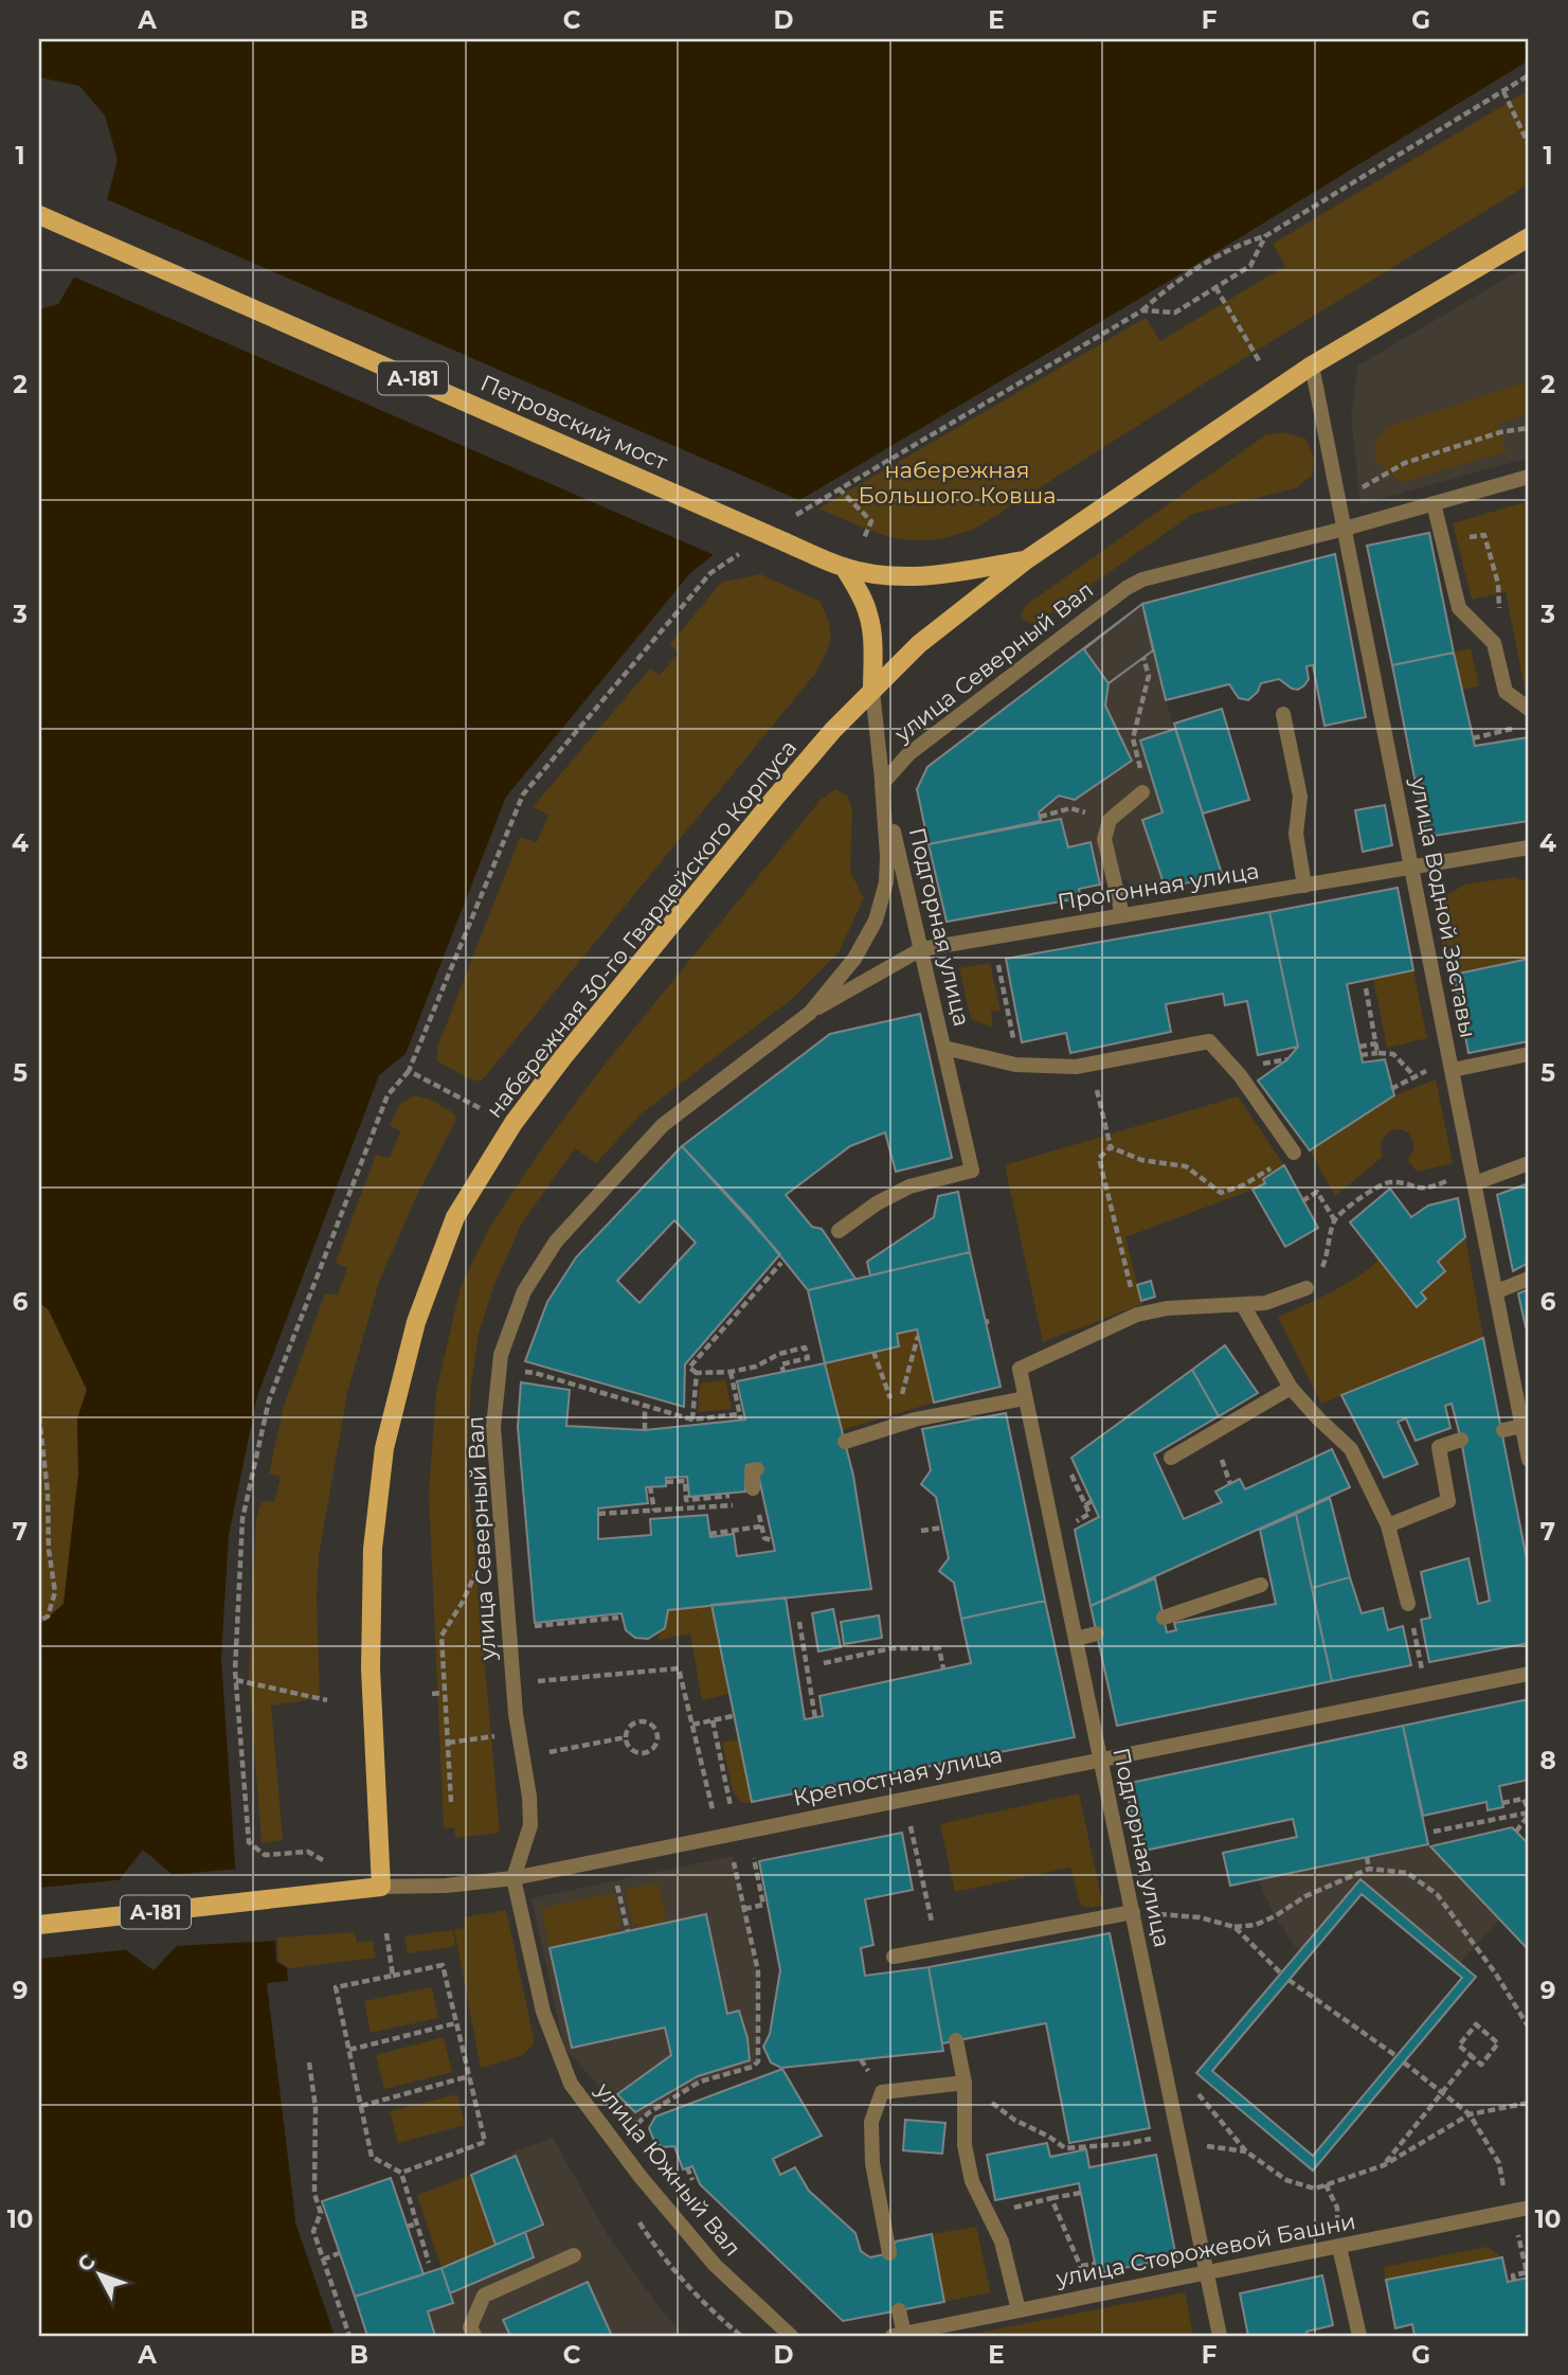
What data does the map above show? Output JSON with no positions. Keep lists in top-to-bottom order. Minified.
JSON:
{"streets":{"main road":["А-181","Петровский мост","набережная 30-го Гвардейского Корпуса","Крепостная улица"],"street":["улица Северный Вал","Прогонная улица","улица Водной Заставы","Подгорная улица","улица Южный Вал","улица Сторожевой Башни"]},"crossings":[["Петровский мост","набережная 30-го Гвардейского Корпуса"],["улица Северный Вал","Прогонная улица"],["улица Северный Вал","улица Водной Заставы"],["улица Северный Вал","Подгорная улица"],["улица Северный Вал","Крепостная улица"],["улица Северный Вал","улица Южный Вал"],["Прогонная улица","улица Водной Заставы"],["Прогонная улица","Подгорная улица"],["улица Водной Заставы","набережная 30-го Гвардейского Корпуса"],["Подгорная улица","набережная 30-го Гвардейского Корпуса"],["Подгорная улица","Крепостная улица"],["Подгорная улица","улица Сторожевой Башни"],["набережная 30-го Гвардейского Корпуса","Крепостная улица"],["Крепостная улица","улица Южный Вал"]],"parks":["набережная Большого Ковша"],"north":"top left","grid":{"columns":["A","B","C","D","E","F","G"],"rows":["1","2","3","4","5","6","7","8","9","10"]}}
